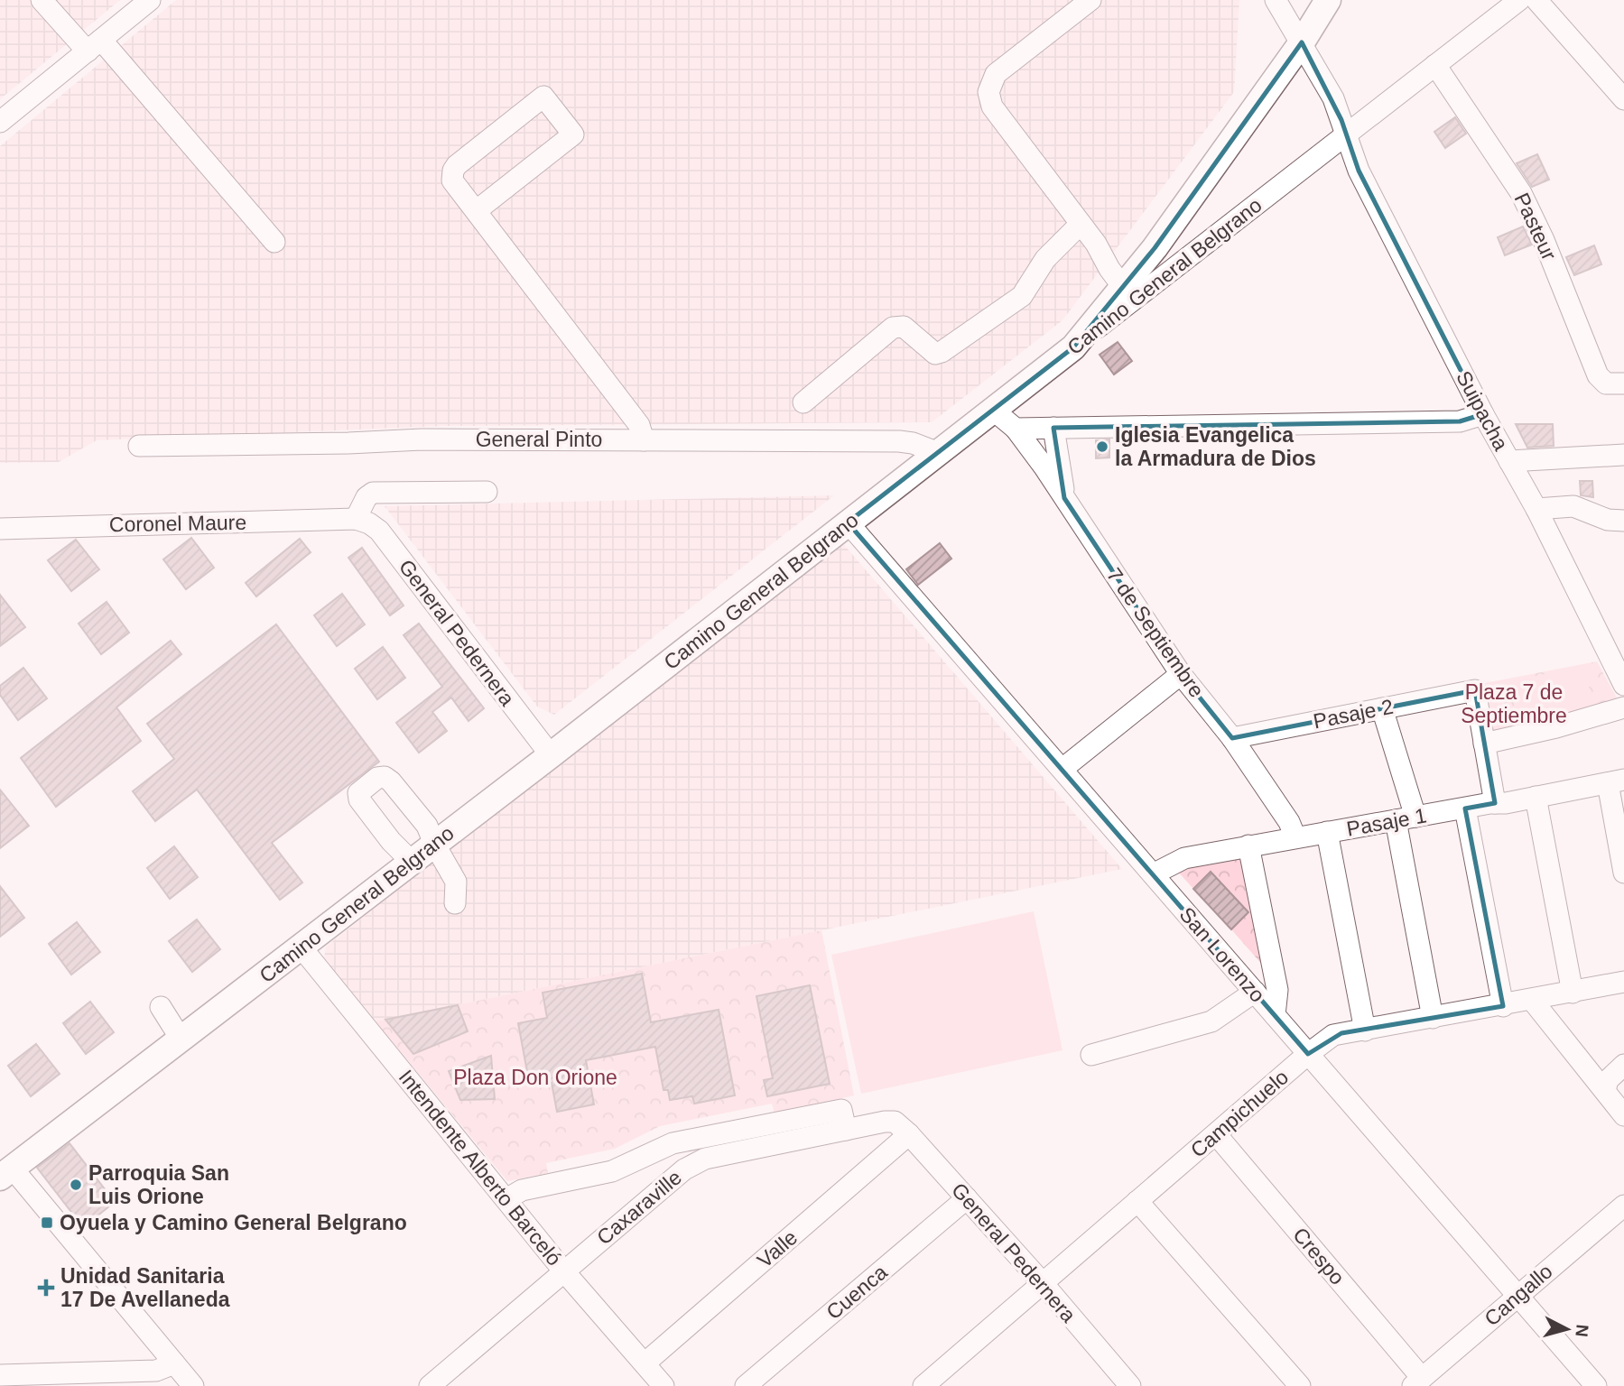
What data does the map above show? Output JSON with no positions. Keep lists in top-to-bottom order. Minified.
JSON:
{"streets":{"main road":["Camino General Belgrano"],"street":["Pasteur","Suipacha","General Pinto","Coronel Maure","General Pedernera","7 de Septiembre","Pasaje 2","Pasaje 1","San Lorenzo","Campichuelo","Intendente Alberto Barceló","Caxaraville","Valle","Crespo","Cuenca","Cangallo"]},"crossings":[["Pasteur","Camino General Belgrano"],["Camino General Belgrano","Suipacha"],["Camino General Belgrano","General Pinto"],["Camino General Belgrano","General Pedernera"],["Camino General Belgrano","San Lorenzo"],["Camino General Belgrano","Intendente Alberto Barceló"],["Coronel Maure","General Pedernera"],["General Pedernera","Campichuelo"],["General Pedernera","Caxaraville"],["General Pedernera","Valle"],["General Pedernera","Cuenca"],["7 de Septiembre","Pasaje 2"],["7 de Septiembre","Pasaje 1"],["Pasaje 1","San Lorenzo"],["San Lorenzo","Campichuelo"],["San Lorenzo","Cangallo"],["Campichuelo","Crespo"],["Intendente Alberto Barceló","Caxaraville"],["Intendente Alberto Barceló","Valle"],["Caxaraville","Valle"],["Crespo","Cangallo"]],"parks":["Plaza 7 de Septiembre","Plaza Don Orione"],"places":{"other":["Iglesia Evangelica la Armadura de Dios","Parroquia San Luis Orione"],"transit":["Oyuela y Camino General Belgrano"],"health":["Unidad Sanitaria 17 De Avellaneda"]},"north":"right"}
